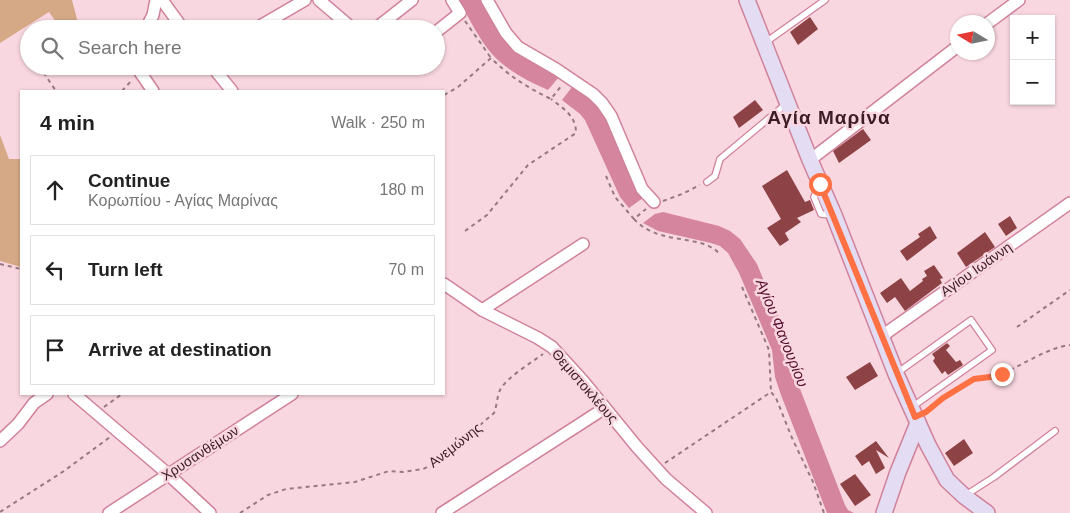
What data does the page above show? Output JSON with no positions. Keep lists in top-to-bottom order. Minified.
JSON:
{"streets":{"street":["Αγίου Ιωάννη","Θεμιστοκλέους","Χρυσανθέμων"],"path":["Ανεμώνης"]},"crossings":[["Θεμιστοκλέους","Ανεμώνης"]],"districts":["Αγία Μαρίνα"],"water":["Αγίου Φανουρίου"],"north":"left","page":{"map_buttons":["+","−"],"search":"Search here","heading":["4 min","Walk · 250 m"],"list":[["Continue","Κορωπίου - Αγίας Μαρίνας","180 m"],["Turn left","70 m"],"Arrive at destination"]}}
